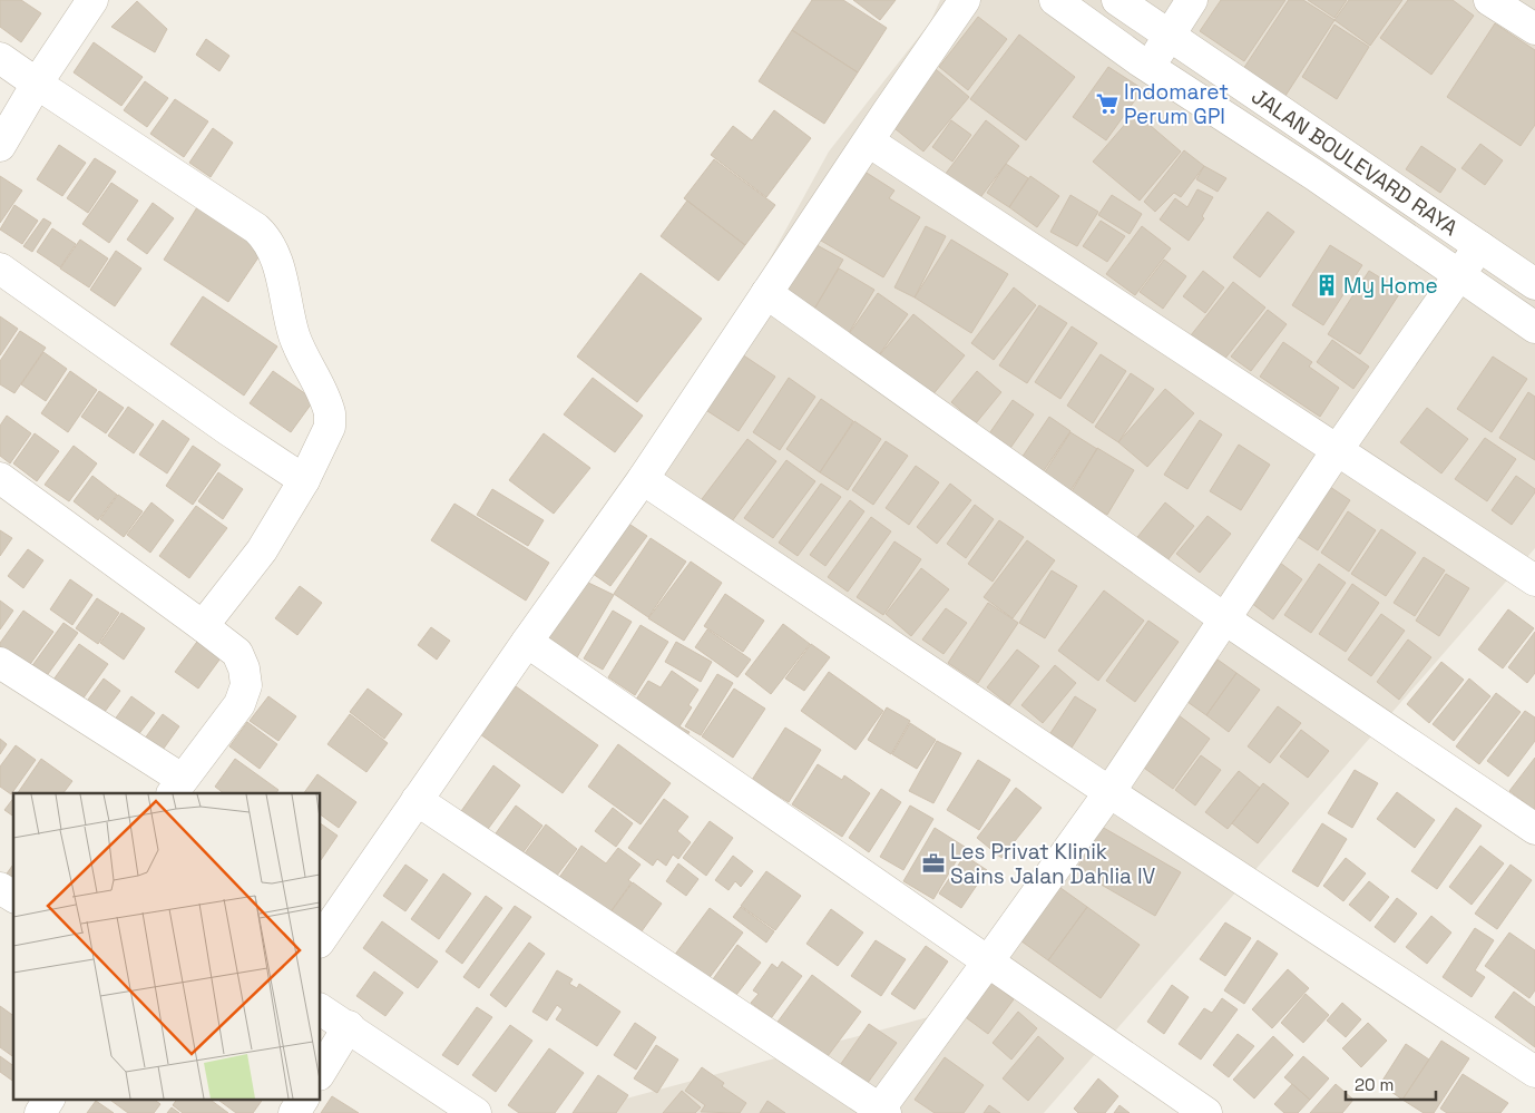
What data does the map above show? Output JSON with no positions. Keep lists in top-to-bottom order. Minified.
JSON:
{"streets":{"street":["JALAN BOULEVARD RAYA"]},"places":{"supermarket":["Indomaret Perum GPI"],"building":["My Home"],"office":["Les Privat Klinik Sains Jalan Dahlia IV"]},"scale_bar":"20 m"}
